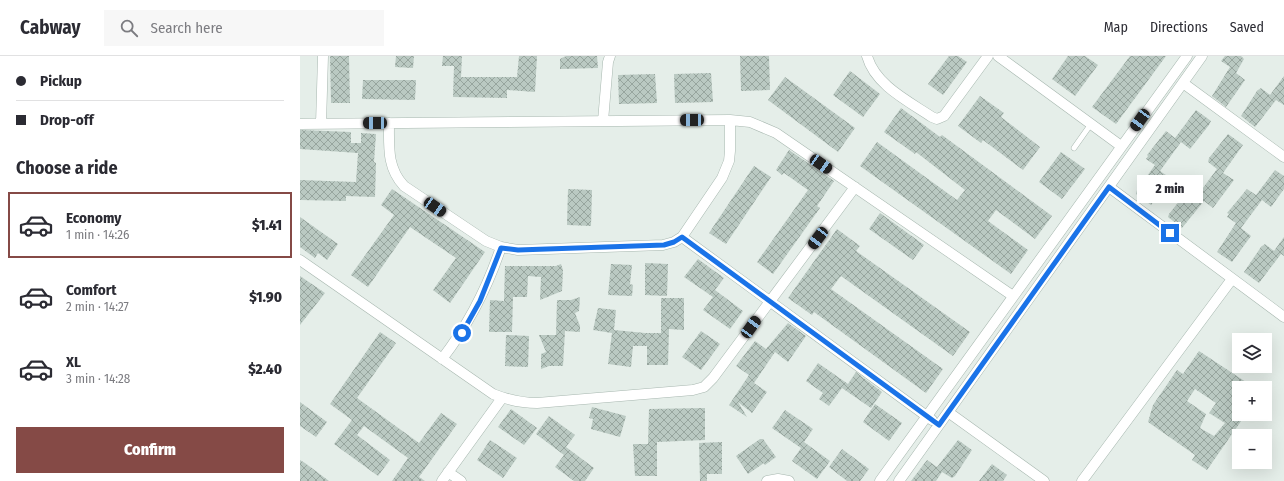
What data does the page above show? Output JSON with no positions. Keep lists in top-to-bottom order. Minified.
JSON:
{"page":{"header":"Cabway","search":"Search here","nav":["Map","Directions","Saved"],"banner":["Pickup","Drop-off"],"heading":"Choose a ride","bubble":"2 min","list":[{"name":"Economy","note":"1 min · 14:26","value":"$1.41"},{"name":"Comfort","note":"2 min · 14:27","value":"$1.90"},{"name":"XL","note":"3 min · 14:28","value":"$2.40"}],"map_buttons":["+","−"],"buttons":"Confirm"}}
